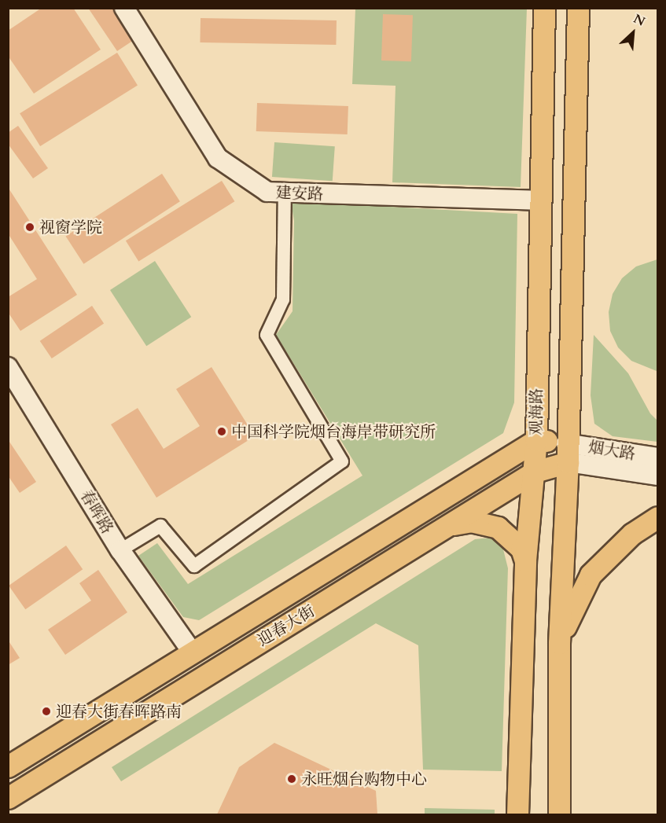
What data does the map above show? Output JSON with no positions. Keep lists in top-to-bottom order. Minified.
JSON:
{"streets":{"main road":["观海路","迎春大街"],"street":["建安路","烟大路","春晖路"]},"crossings":[["建安路","观海路"],["观海路","烟大路"],["观海路","迎春大街"],["烟大路","迎春大街"],["春晖路","迎春大街"]],"places":["视窗学院","中国科学院烟台海岸带研究所","迎春大街春晖路南","永旺烟台购物中心"],"north":"top right"}
